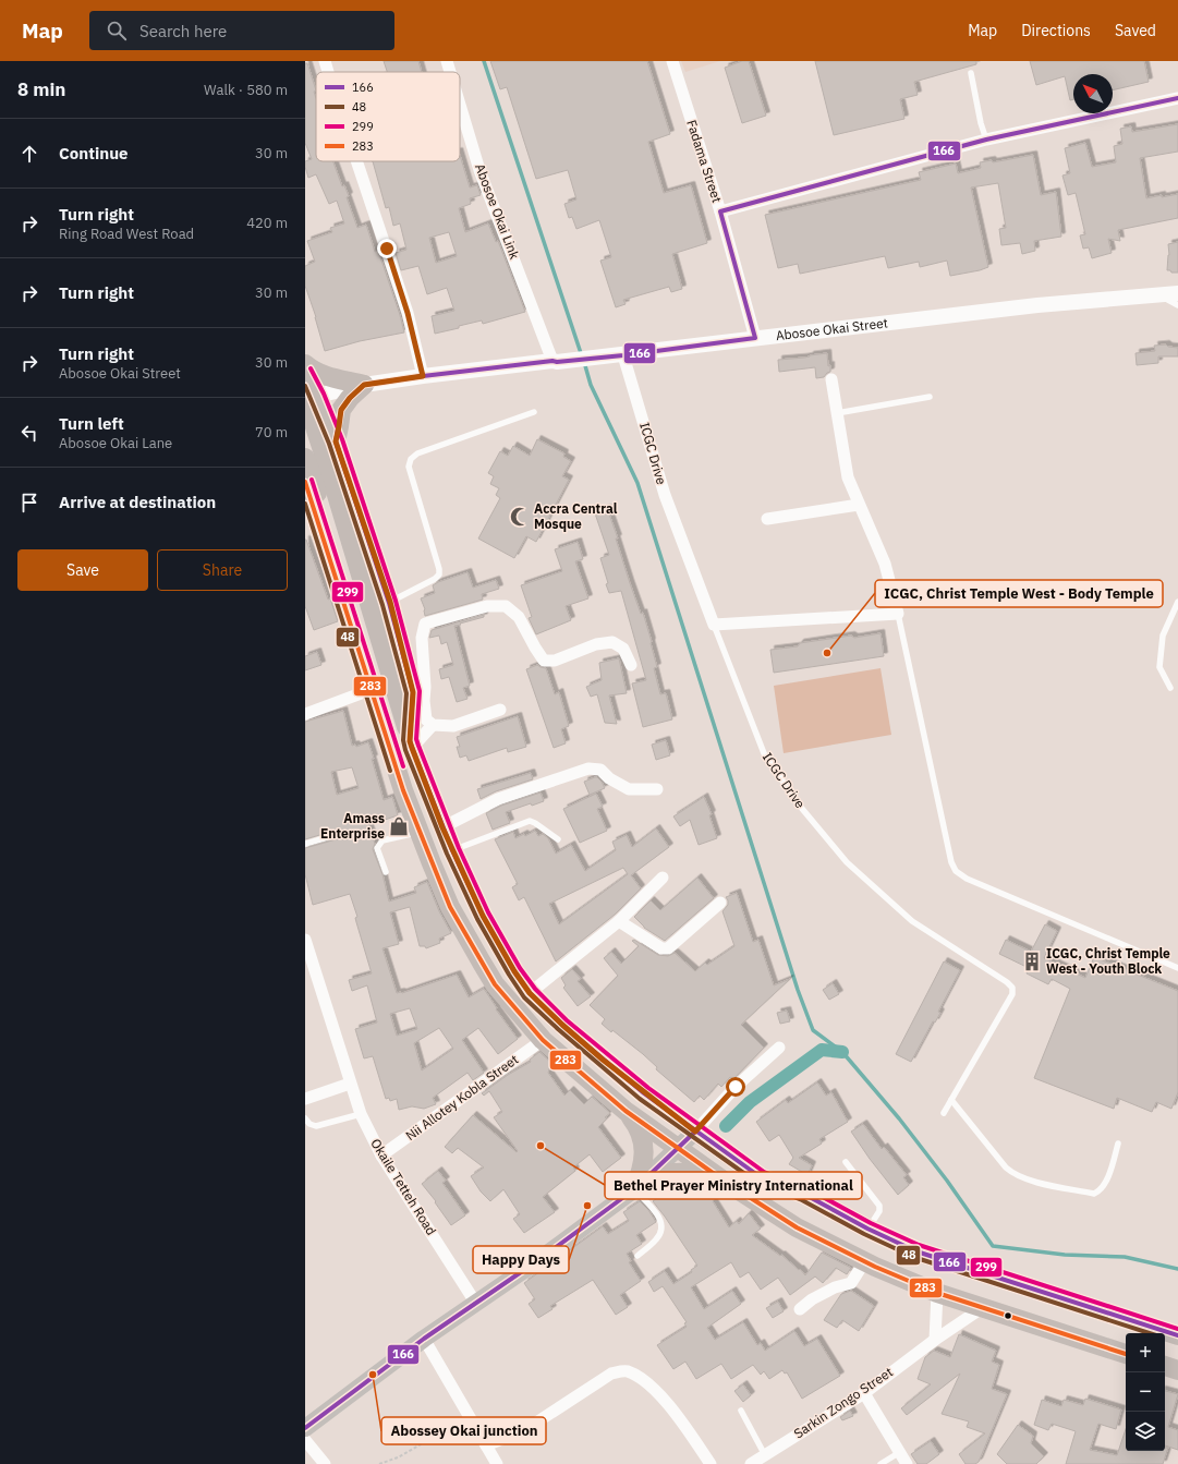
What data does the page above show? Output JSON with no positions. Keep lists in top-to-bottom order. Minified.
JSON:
{"streets":{"street":["Fadama Street","Abosoe Okai Link","Abosoe Okai Street","ICGC Drive","Nii Allotey Kobla Street","Okaile Tetteh Road","Sarkin Zongo Street"]},"crossings":[["Fadama Street","Abosoe Okai Street"],["Abosoe Okai Link","Abosoe Okai Street"],["Abosoe Okai Street","ICGC Drive"],["Nii Allotey Kobla Street","Okaile Tetteh Road"]],"places":{"mosque":["Accra Central Mosque"],"other":["ICGC, Christ Temple West - Body Temple","Bethel Prayer Ministry International","Happy Days","Abossey Okai junction"],"shop":["Amass Enterprise"],"building":["ICGC, Christ Temple West - Youth Block"]},"lines":["transit line 166","transit line 299","transit line 48","transit line 283"],"legend":["166","48","299","283"],"north":"top left","page":{"header":"Map","search":"Search here","nav":["Map","Directions","Saved"],"heading":["8 min","Walk · 580 m"],"list":[["Continue","30 m"],["Turn right","Ring Road West Road","420 m"],["Turn right","30 m"],["Turn right","Abosoe Okai Street","30 m"],["Turn left","Abosoe Okai Lane","70 m"],"Arrive at destination"],"buttons":["Save","Share"],"map_buttons":["+","−"]}}
